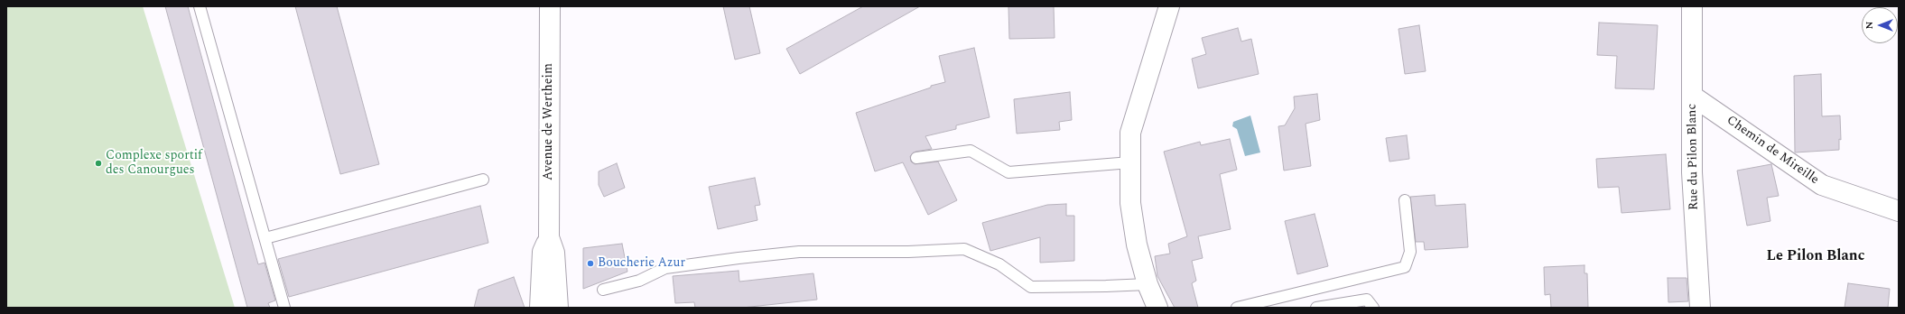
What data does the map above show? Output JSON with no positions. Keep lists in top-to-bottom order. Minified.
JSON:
{"streets":{"street":["Avenue de Wertheim","Chemin de Mireille","Rue du Pilon Blanc"]},"crossings":[["Chemin de Mireille","Rue du Pilon Blanc"]],"districts":["Le Pilon Blanc"],"places":["Complexe sportif des Canourgues","Boucherie Azur"],"north":"left"}
